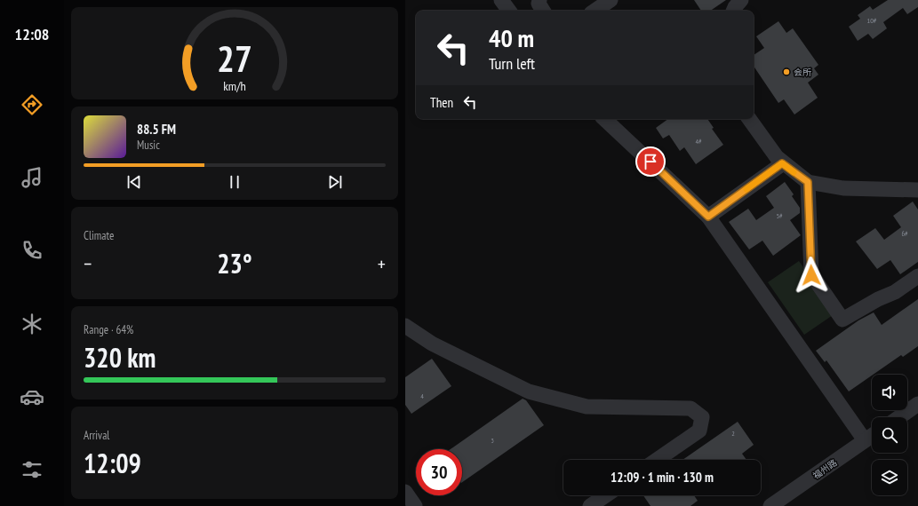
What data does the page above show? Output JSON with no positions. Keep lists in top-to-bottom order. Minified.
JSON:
{"streets":{"street":["福州路"]},"places":["会所"],"house_numbers":["10#","4#","5#","6#","4","2","3"],"page":{"tabs":"12:08","turn":["40 m","Turn left"],"then":"Then","song":["88.5 FM","Music"],"tile":["Climate",["Range · 64%","320 km"],["Arrival","12:09"]],"heat":["−","23°","+"],"limit":"30","trip":"12:09 · 1 min · 130 m","gauge":["27","km/h"]}}
